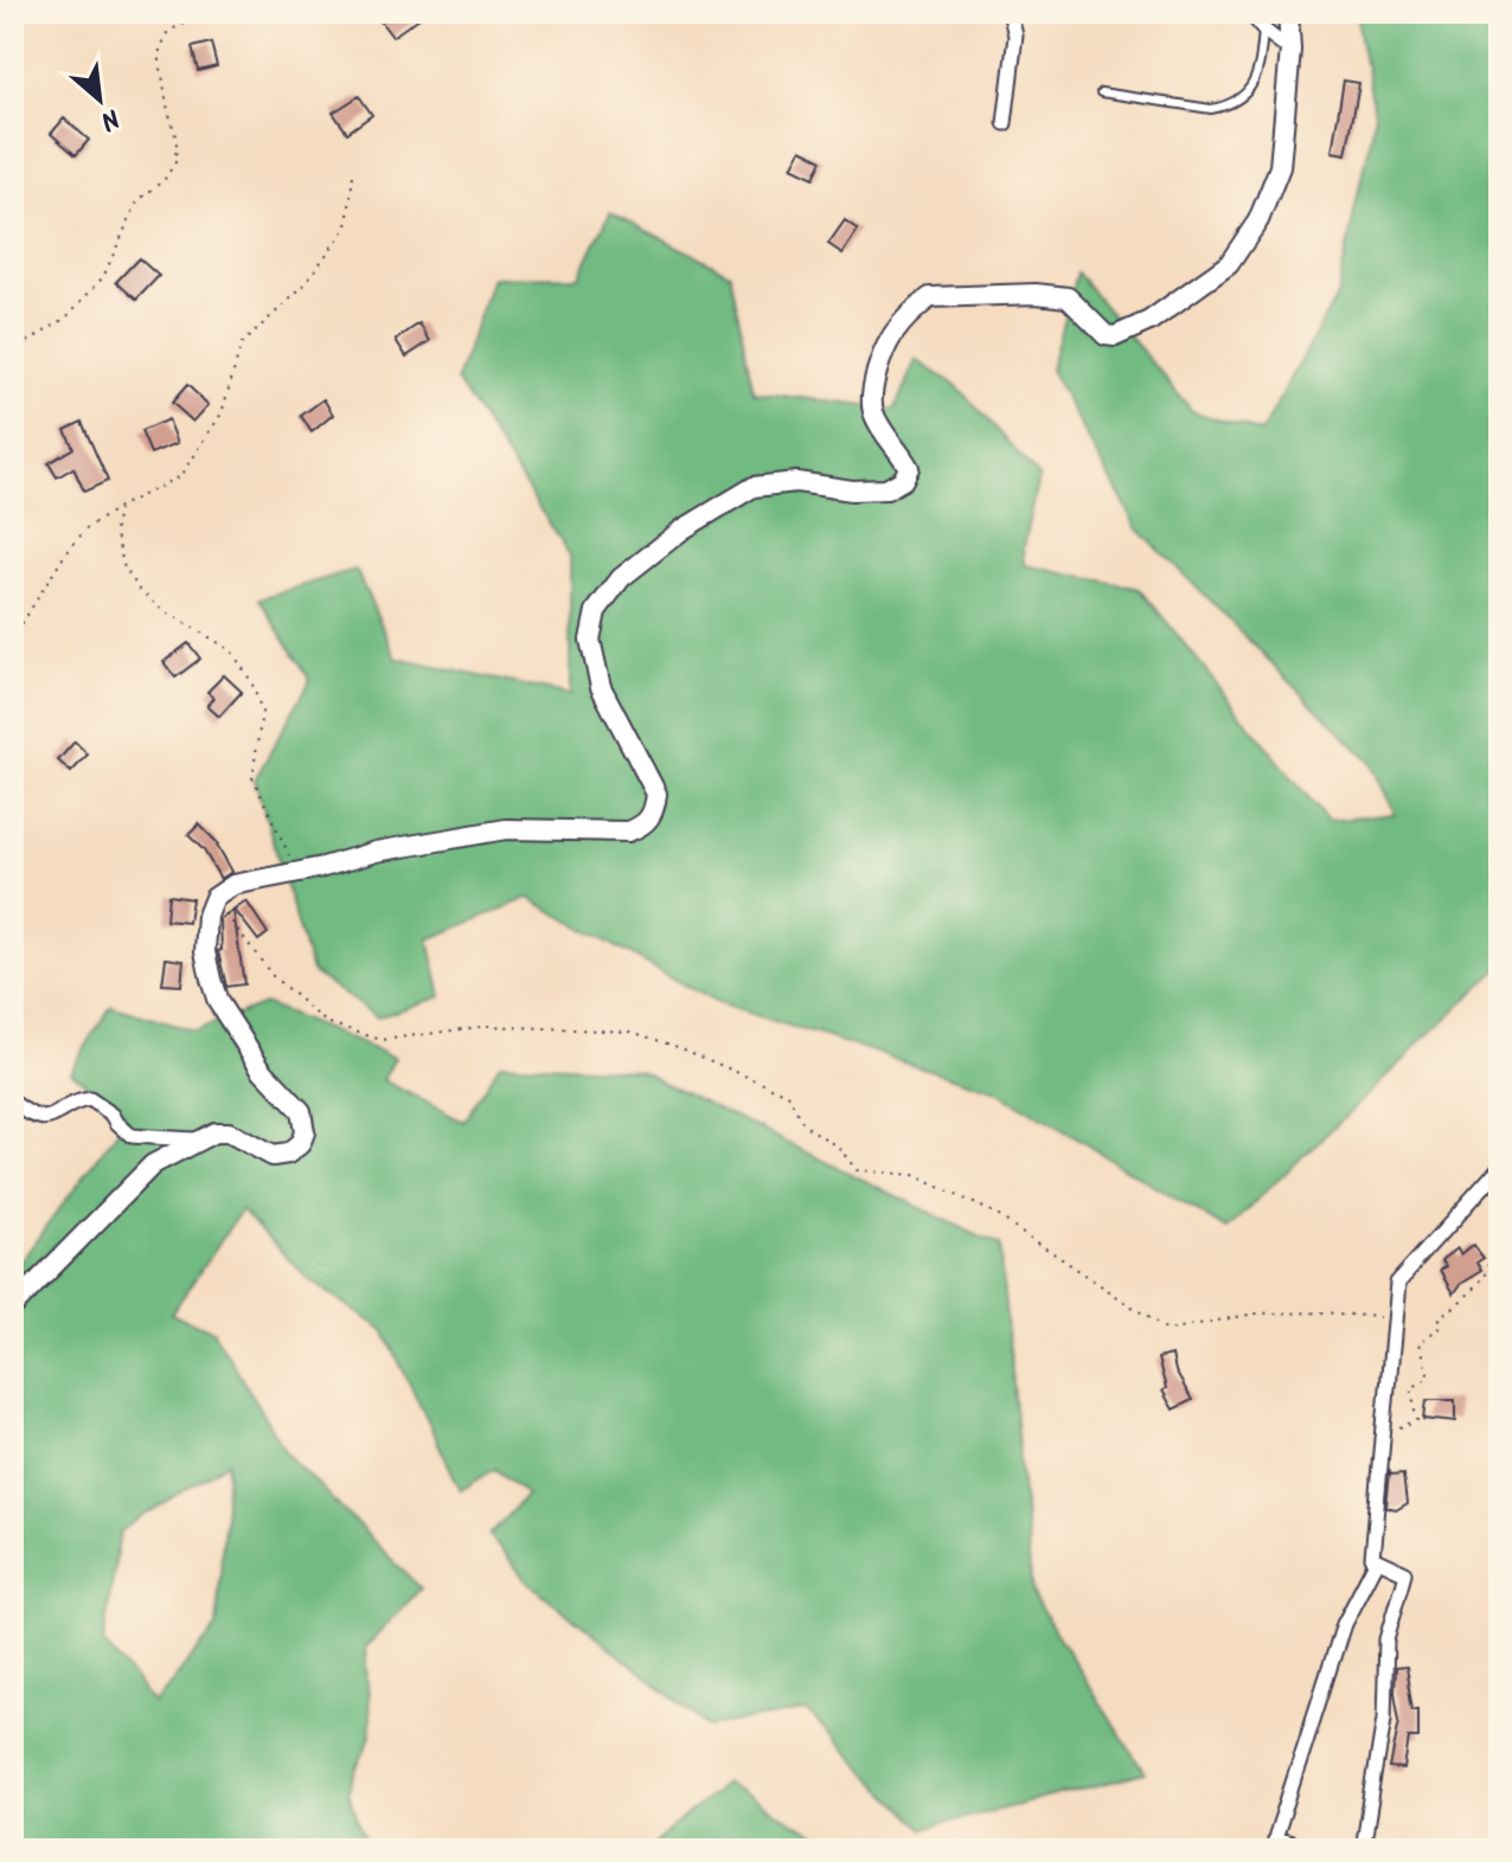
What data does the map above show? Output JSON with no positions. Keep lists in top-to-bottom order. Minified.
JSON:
{"north":"bottom right"}
